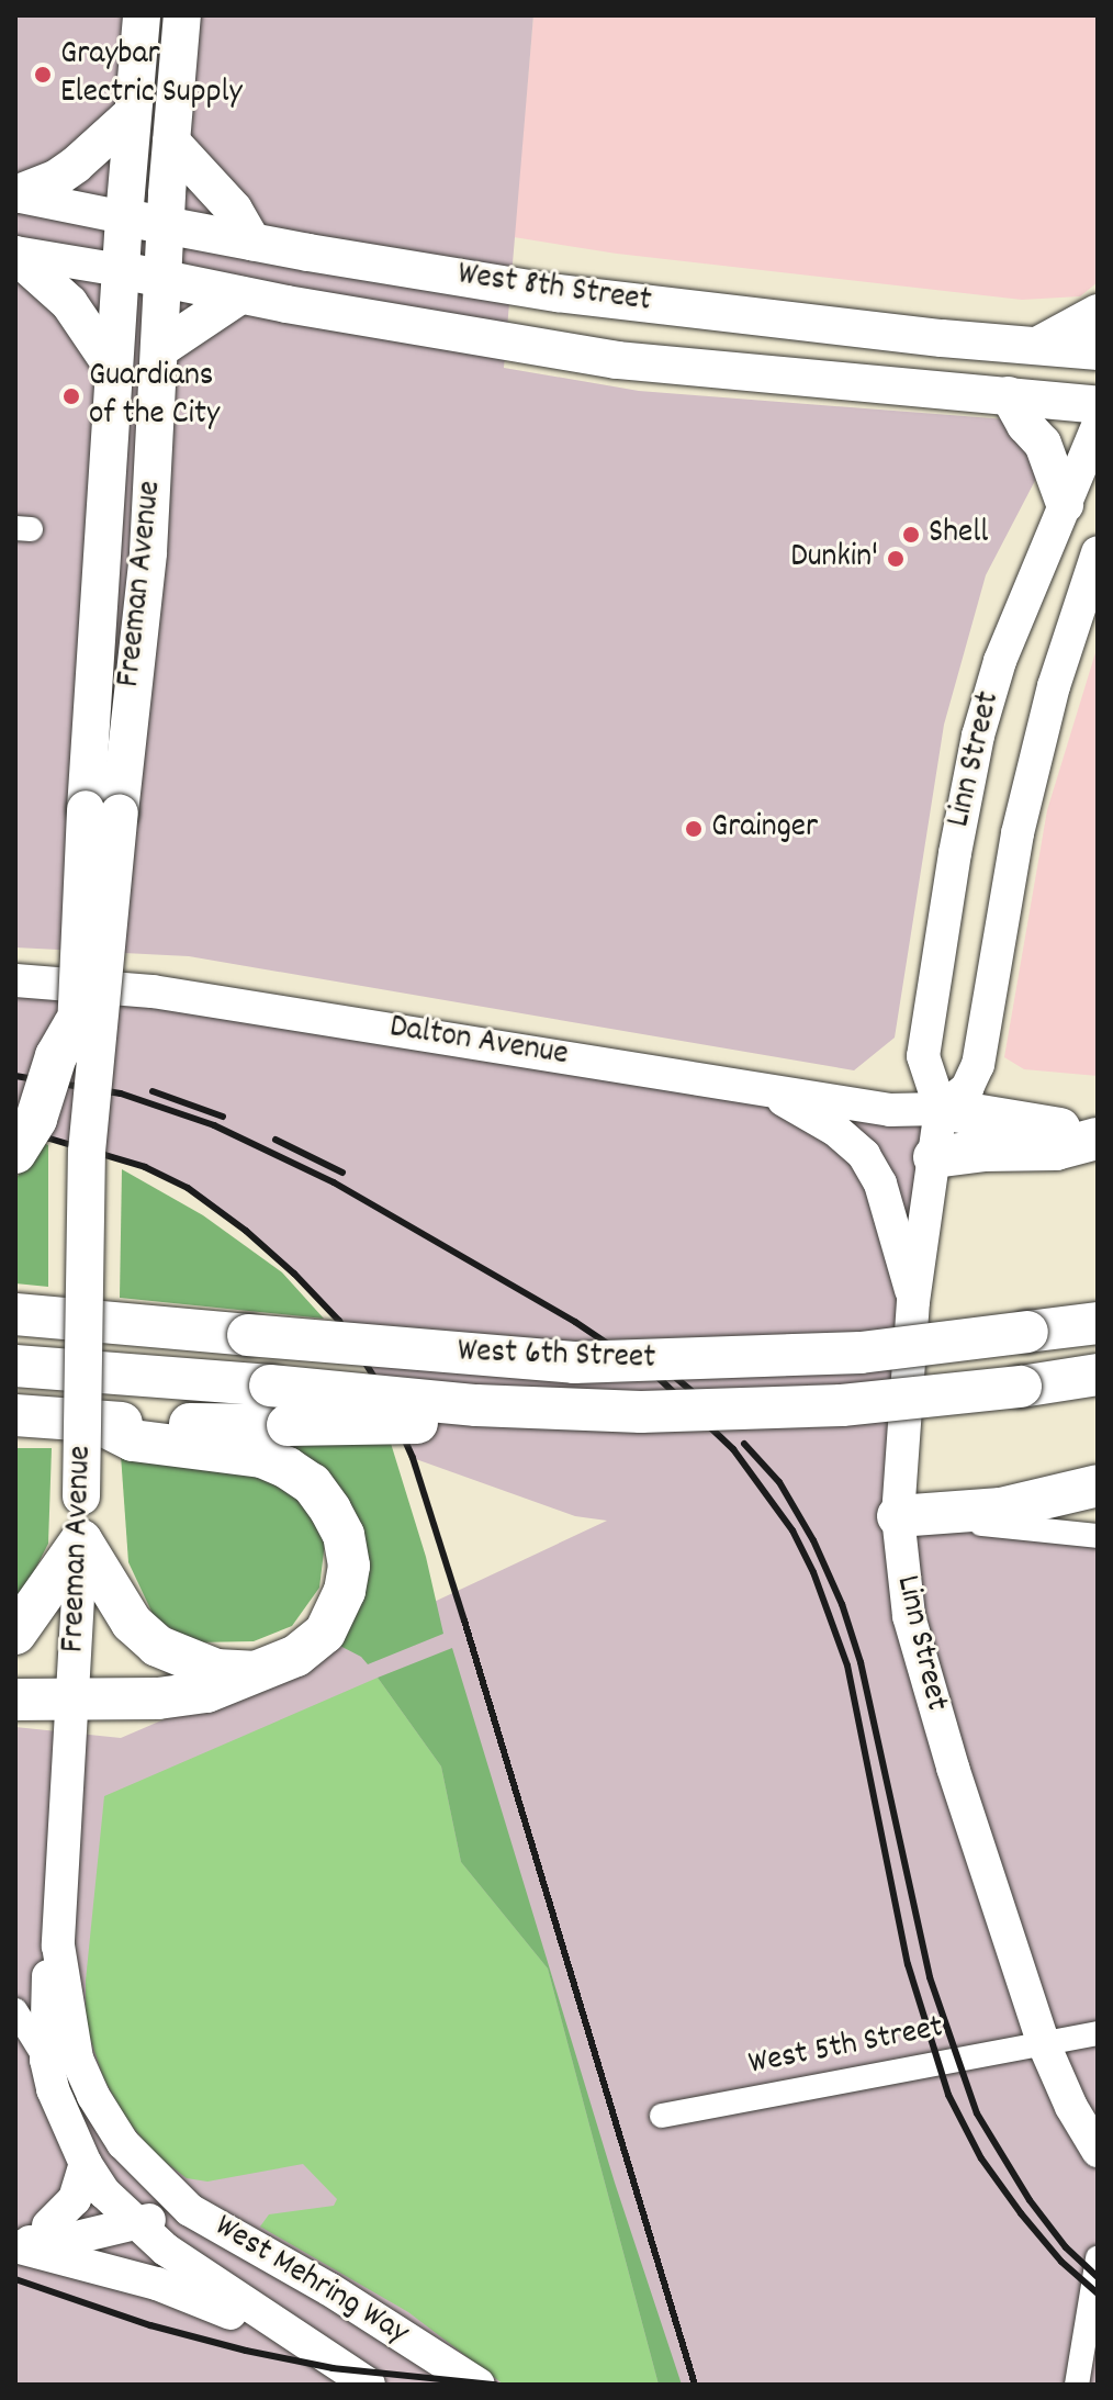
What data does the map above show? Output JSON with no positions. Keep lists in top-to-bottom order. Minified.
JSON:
{"streets":{"highway":["West 6th Street"],"main road":["West 8th Street","Freeman Avenue","Linn Street","Dalton Avenue","West Mehring Way"],"street":["West 5th Street"]},"crossings":[["West 8th Street","Freeman Avenue"],["Freeman Avenue","West Mehring Way"],["Linn Street","Dalton Avenue"],["Linn Street","West 5th Street"]],"places":["Graybar Electric Supply","Guardians of the City","Shell","Dunkin'","Grainger"]}
